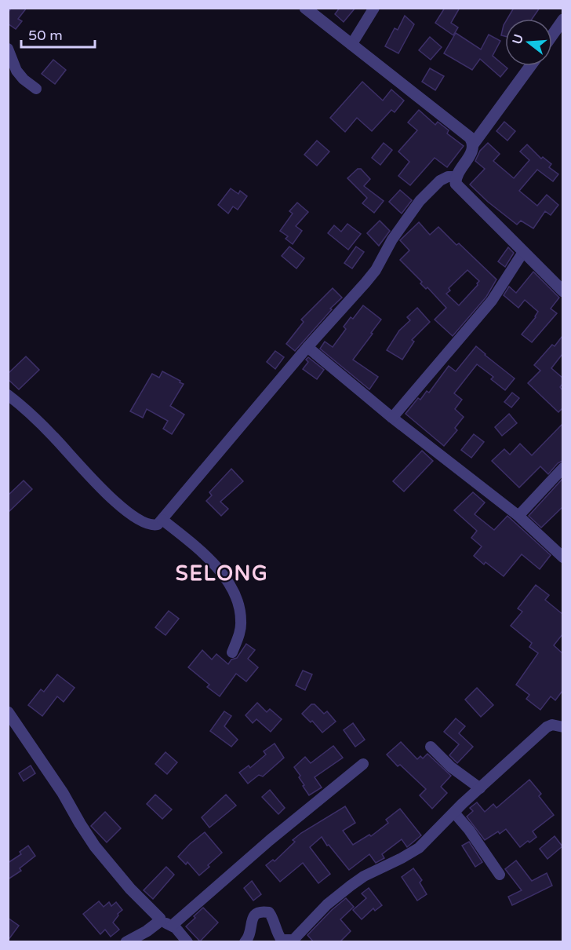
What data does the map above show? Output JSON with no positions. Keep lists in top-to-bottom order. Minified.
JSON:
{"districts":["SELONG"],"scale_bar":"50 m","north":"left"}
